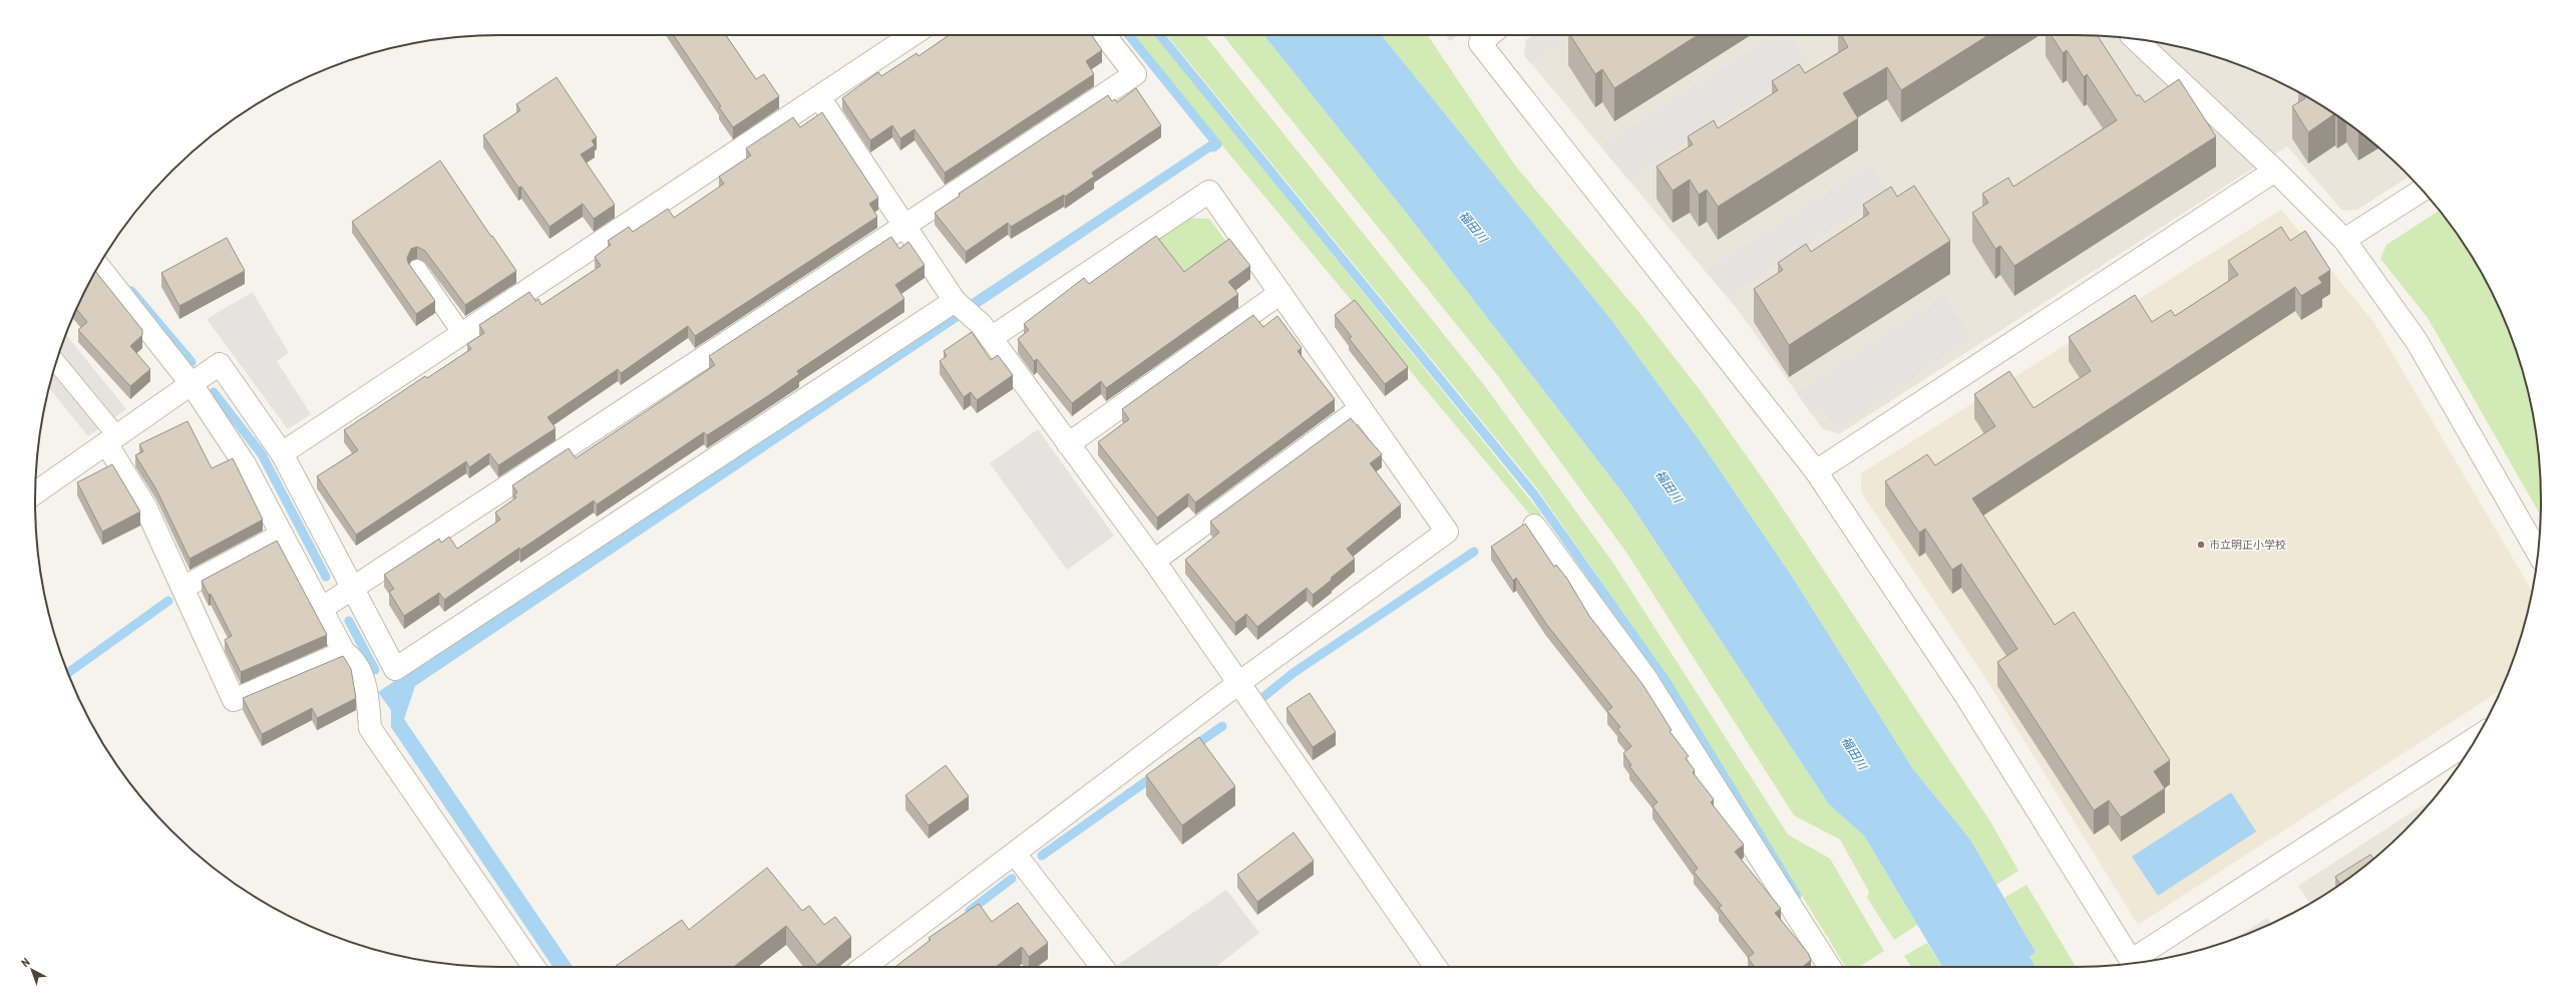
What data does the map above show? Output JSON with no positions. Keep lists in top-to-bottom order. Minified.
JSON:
{"water":["福田川"],"places":["市立明正小学校"],"north":"top left"}
